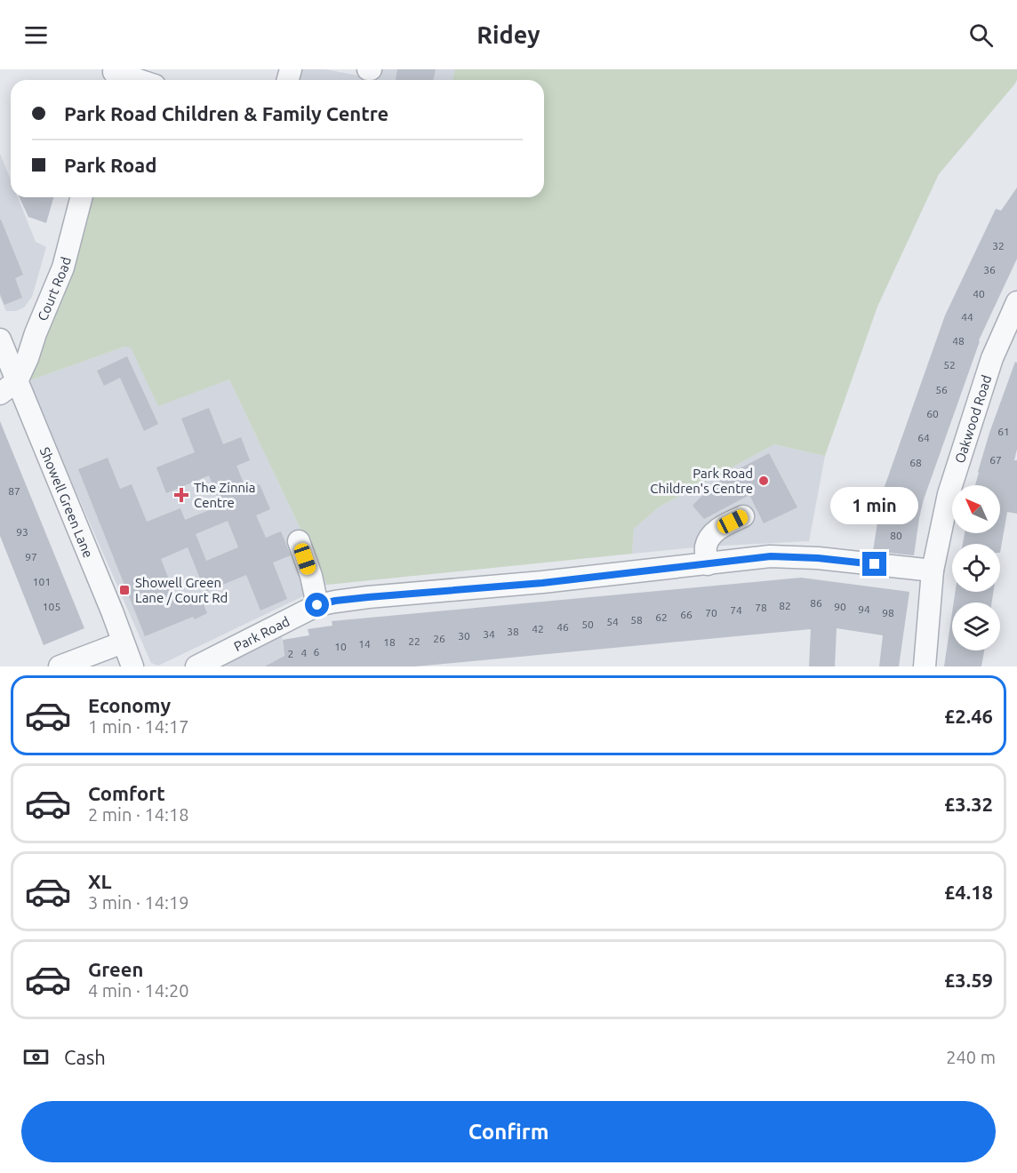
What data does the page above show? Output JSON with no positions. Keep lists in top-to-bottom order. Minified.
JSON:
{"streets":{"street":["Court Road","Oakwood Road","Showell Green Lane","Park Road"]},"crossings":[["Court Road","Showell Green Lane"],["Oakwood Road","Park Road"]],"places":{"other":["Park Road Children's Centre"],"health":["The Zinnia Centre"],"transit":["Showell Green Lane / Court Rd"]},"house_numbers":["32","36","40","44","48","52","56","60","61","64","67","68","87","93","80","97","101","86","82","105","90","78","94","74","70","98","66","62","58","54","50","46","42","38","34","30","26","22","18","14","10","6","4","2"],"north":"top left","page":{"header":"Ridey","banner":["Park Road Children & Family Centre","Park Road"],"bubble":"1 min","list":[{"name":"Economy","note":"1 min · 14:17","value":"£2.46"},{"name":"Comfort","note":"2 min · 14:18","value":"£3.32"},{"name":"XL","note":"3 min · 14:19","value":"£4.18"},{"name":"Green","note":"4 min · 14:20","value":"£3.59"}],"pay":["Cash","240 m"],"buttons":"Confirm"}}
